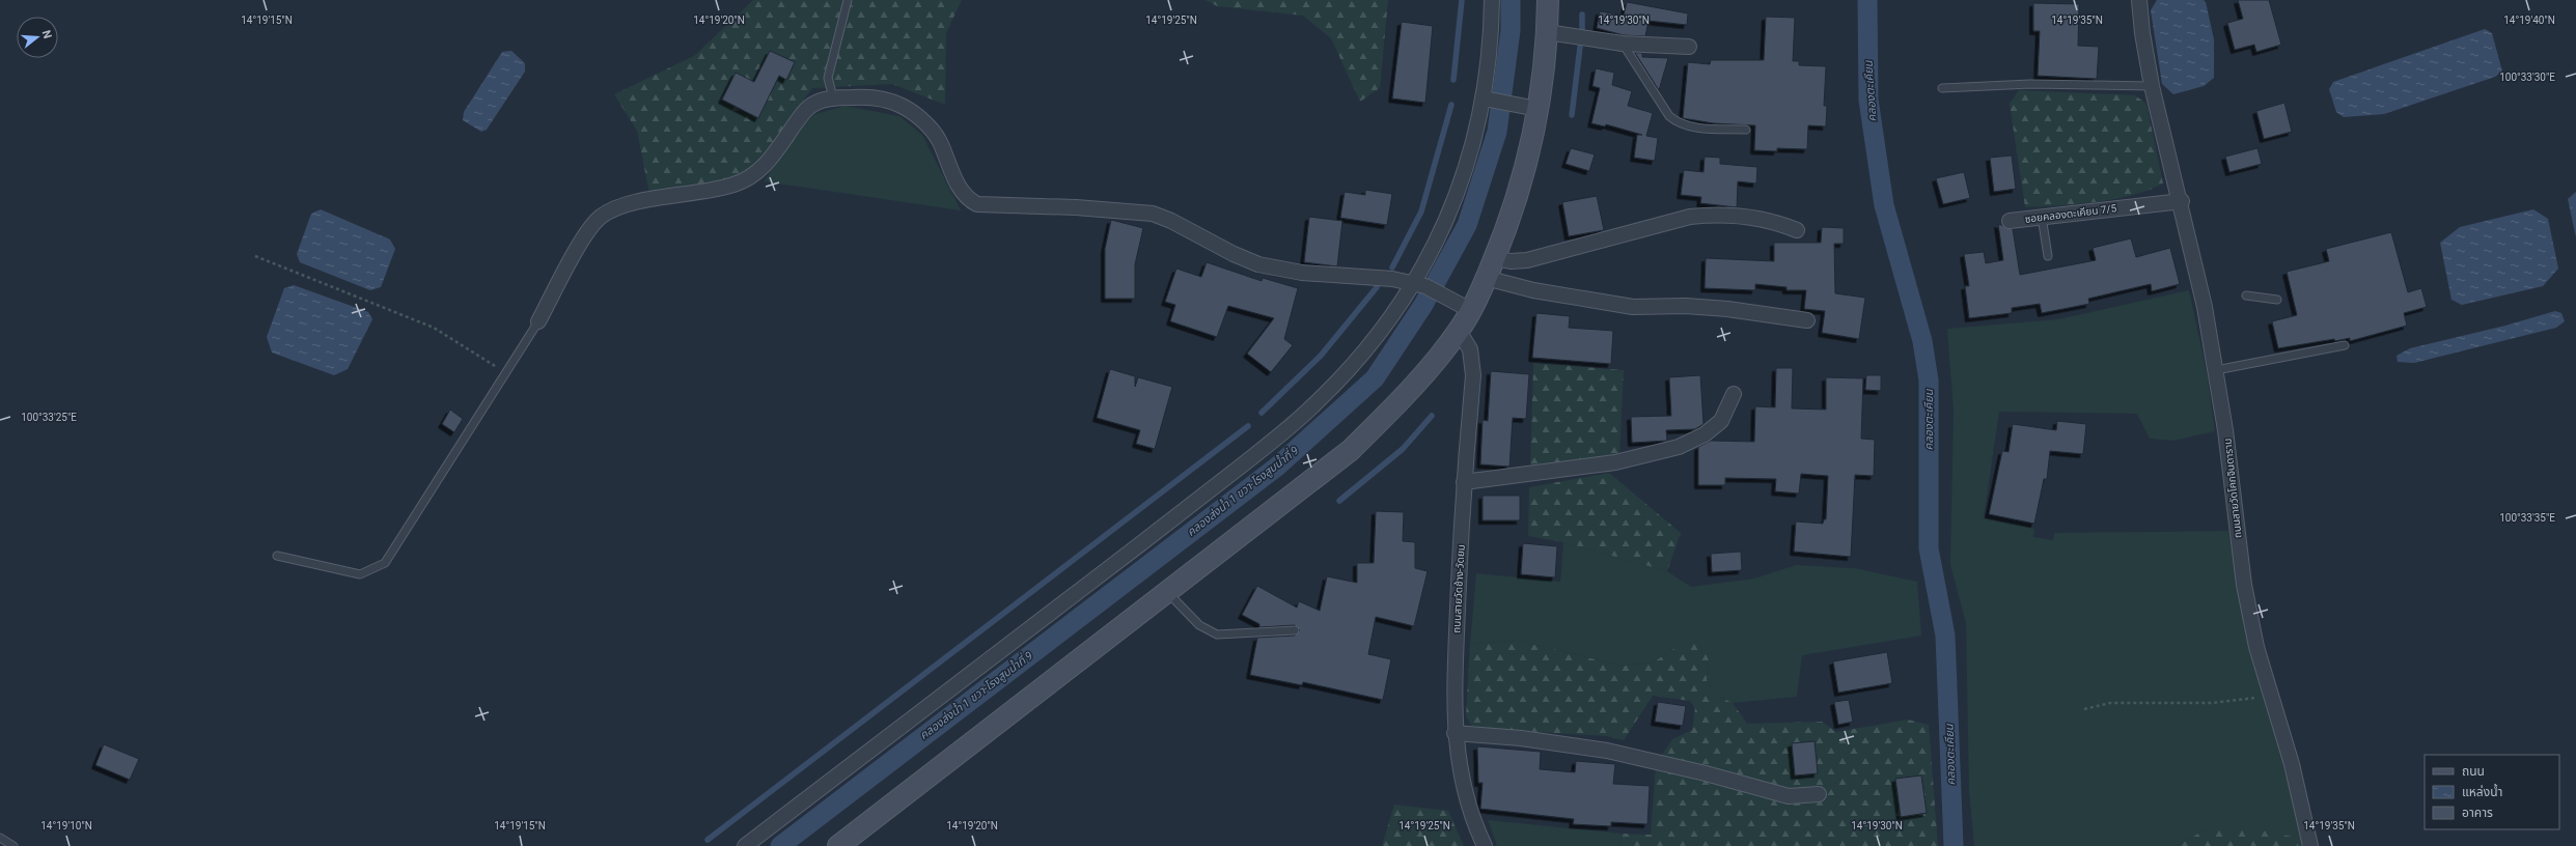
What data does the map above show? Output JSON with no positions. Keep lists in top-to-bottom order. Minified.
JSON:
{"streets":{"street":["ซอยคลองตะเคียน 7/5","ถนนสายวัดโคกจินดาราม","ถนนสายวัดช้าง-วัดยม"]},"crossings":[["ซอยคลองตะเคียน 7/5","ถนนสายวัดโคกจินดาราม"]],"water":["คลองตะเคียน","คลองส่งน้ำ 1 ขวา-โรงสูบน้ำที่ 9"],"legend":["ถนน","แหล่งน้ำ","อาคาร"],"north":"right","coordinates":["14°19'15\"N","14°19'20\"N","14°19'25\"N","14°19'30\"N","14°19'35\"N","14°19'40\"N","100°33'30\"E","100°33'25\"E","100°33'35\"E","14°19'10\"N"]}
